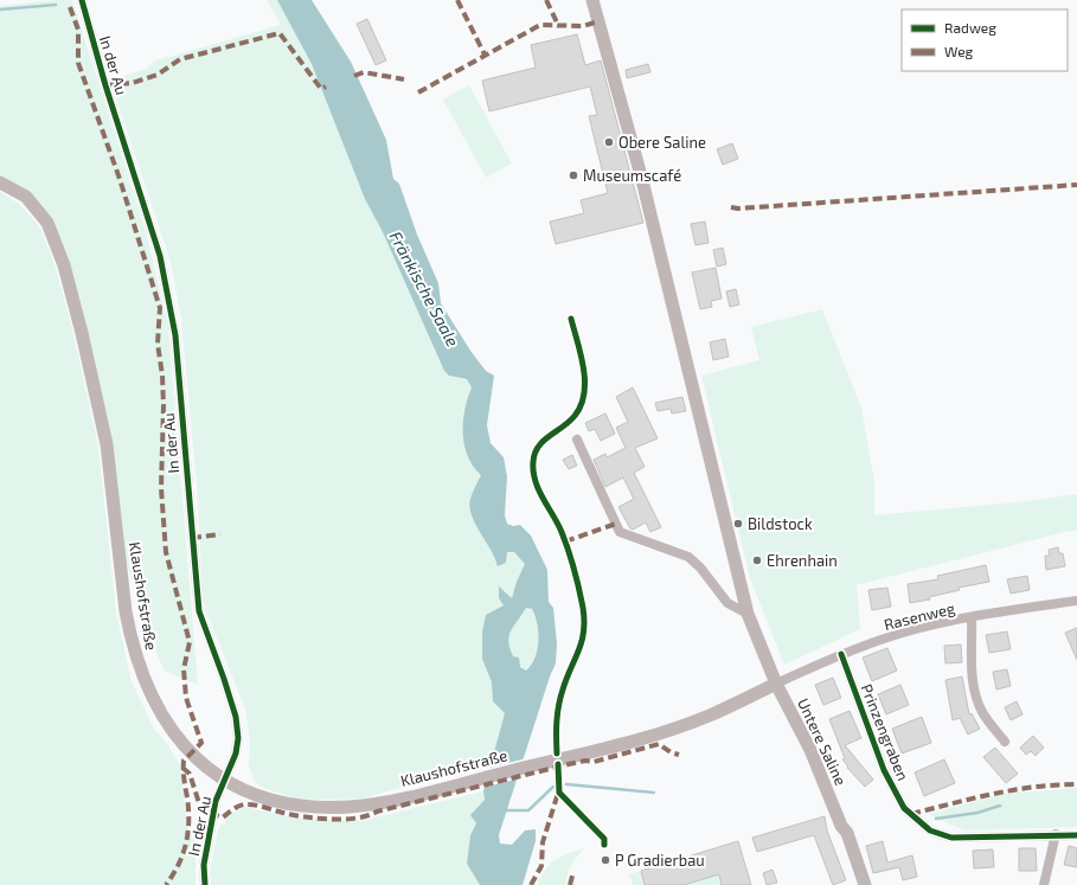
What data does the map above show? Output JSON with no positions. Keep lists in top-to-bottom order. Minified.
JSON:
{"streets":{"main road":["Klaushofstraße","Untere Saline"],"street":["In der Au","Rasenweg","Prinzengraben"]},"crossings":[["In der Au","Klaushofstraße"],["Klaushofstraße","Rasenweg"],["Klaushofstraße","Untere Saline"],["Rasenweg","Prinzengraben"],["Rasenweg","Untere Saline"]],"water":["Fränkische Saale"],"places":["Obere Saline","Museumscafé","Bildstock","Ehrenhain","P Gradierbau"],"legend":["Radweg","Weg"]}
